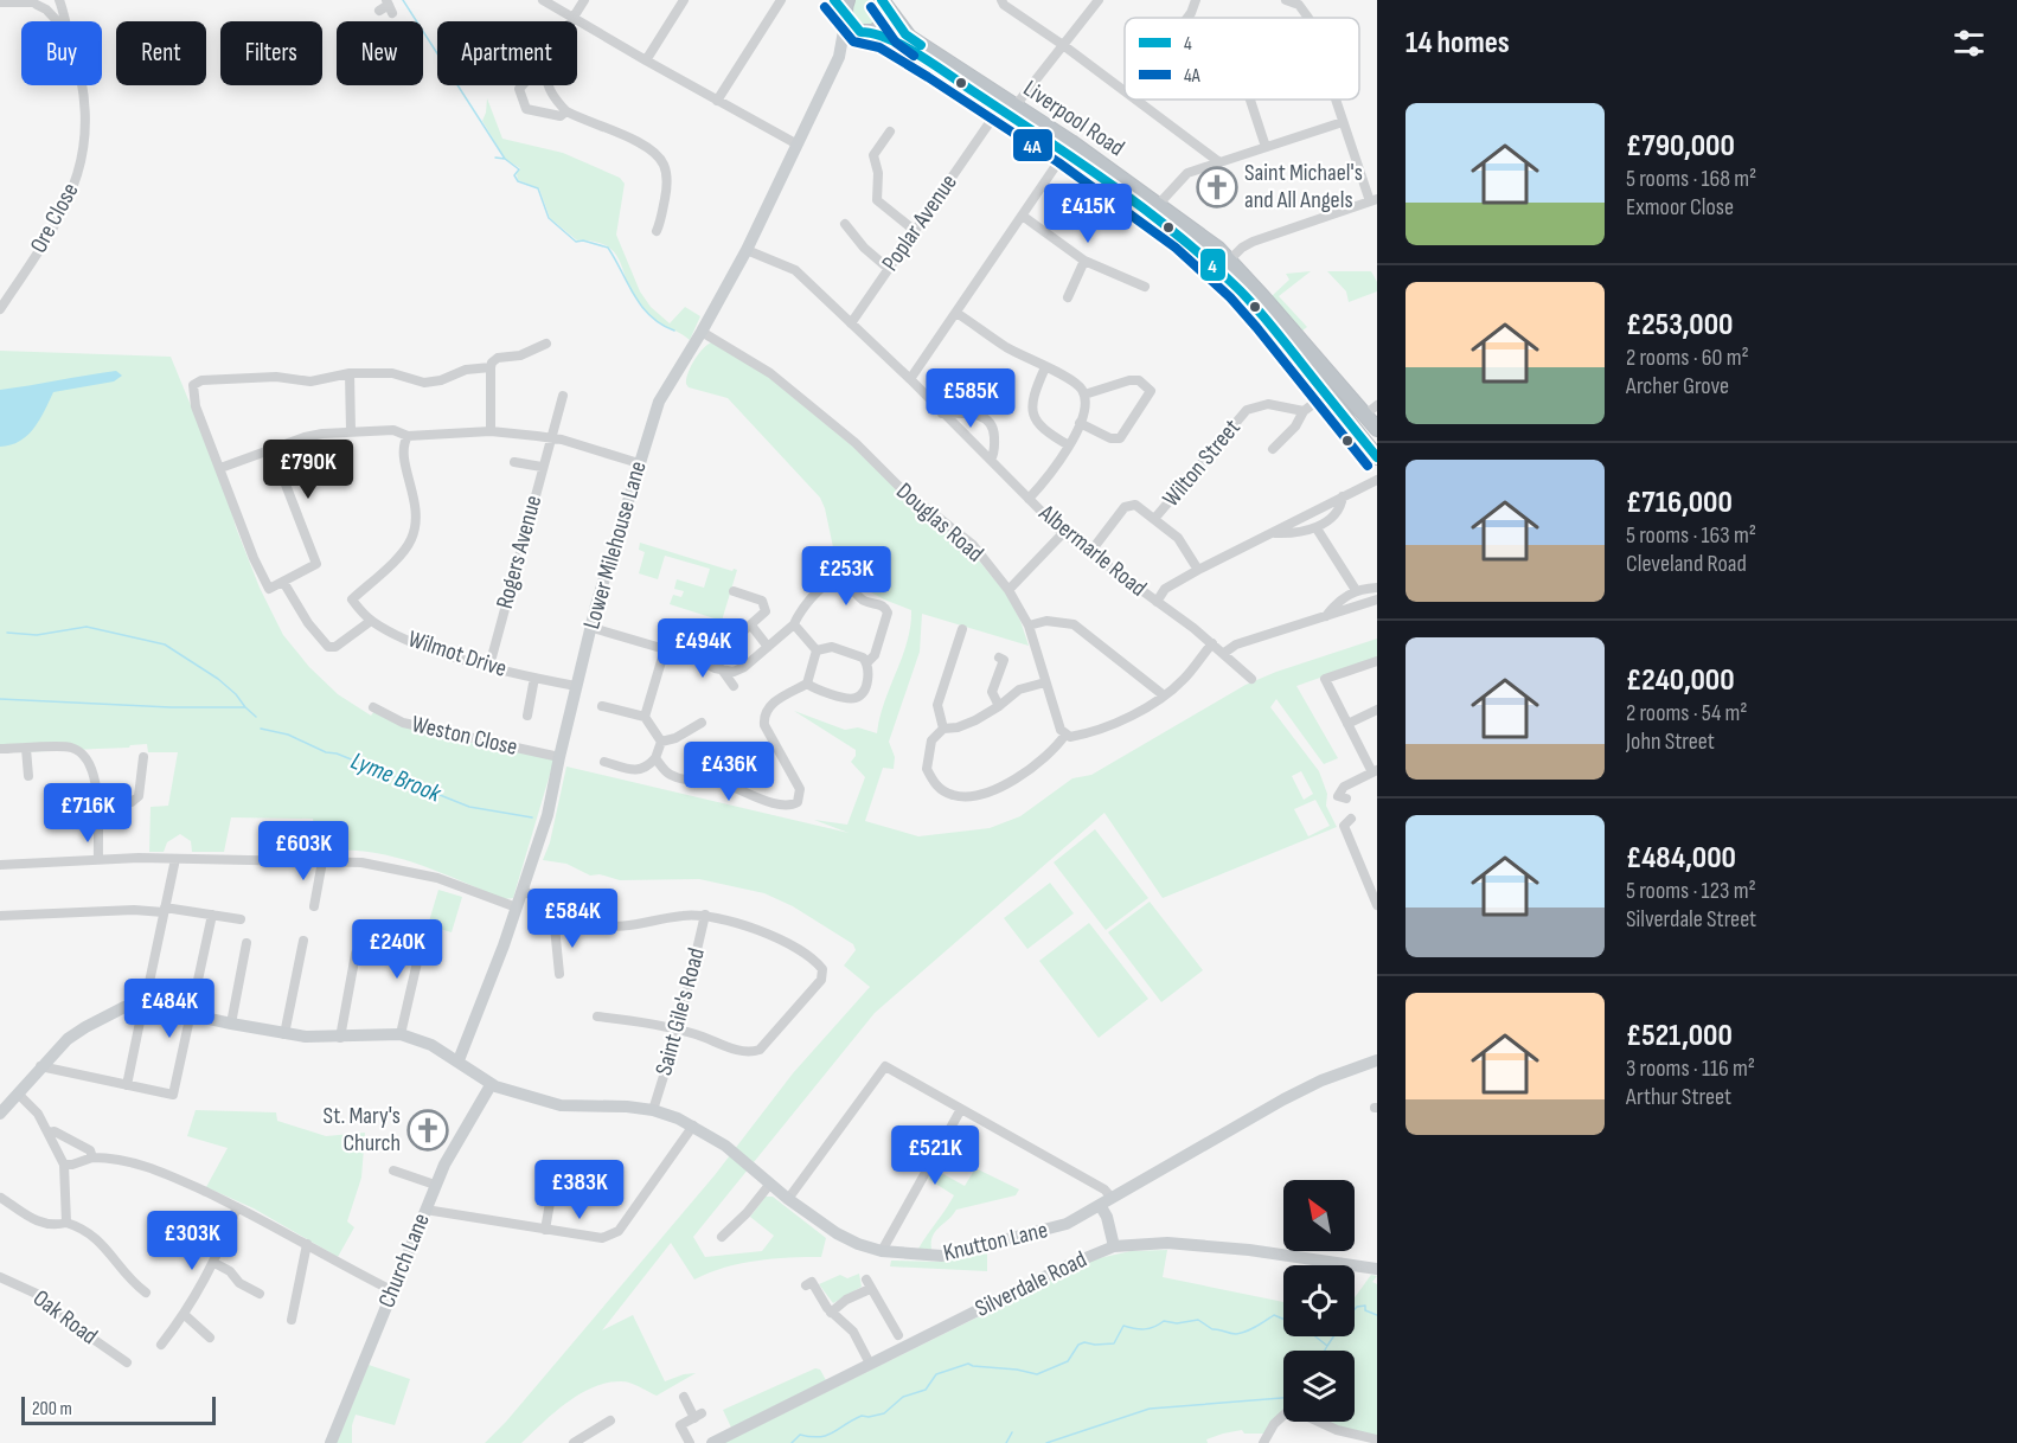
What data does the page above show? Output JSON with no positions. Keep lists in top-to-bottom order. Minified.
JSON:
{"streets":{"highway":["Liverpool Road"],"main road":["Lower Milehouse Lane","Knutton Lane","Church Lane","Silverdale Road"],"street":["Ore Close","Poplar Avenue","Wilton Street","Douglas Road","Albermarle Road","Rogers Avenue","Wilmot Drive","Weston Close","Saint Gile's Road","Oak Road"]},"crossings":[["Liverpool Road","Poplar Avenue"],["Liverpool Road","Lower Milehouse Lane"],["Poplar Avenue","Albermarle Road"],["Douglas Road","Lower Milehouse Lane"],["Lower Milehouse Lane","Albermarle Road"],["Lower Milehouse Lane","Wilmot Drive"],["Lower Milehouse Lane","Weston Close"],["Rogers Avenue","Wilmot Drive"],["Saint Gile's Road","Knutton Lane"],["Knutton Lane","Church Lane"]],"water":["Lyme Brook"],"places":{"church":["Saint Michael's and All Angels","St. Mary's Church"]},"lines":["transit line 4","transit line 4A"],"legend":["4","4A"],"scale_bar":"200 m","north":"top left","page":{"heading":"14 homes","chip":["Buy","Rent","Filters","New","Apartment"],"list":[{"name":"£790,000","note":"5 rooms · 168 m² · Exmoor Close"},{"name":"£253,000","note":"2 rooms · 60 m² · Archer Grove"},{"name":"£716,000","note":"5 rooms · 163 m² · Cleveland Road"},{"name":"£240,000","note":"2 rooms · 54 m² · John Street"},{"name":"£484,000","note":"5 rooms · 123 m² · Silverdale Street"},{"name":"£521,000","note":"3 rooms · 116 m² · Arthur Street"}],"price":["£415K","£585K","£790K","£253K","£494K","£436K","£716K","£603K","£584K","£240K","£484K","£521K","£383K","£303K"],"scale":"200 m"}}
